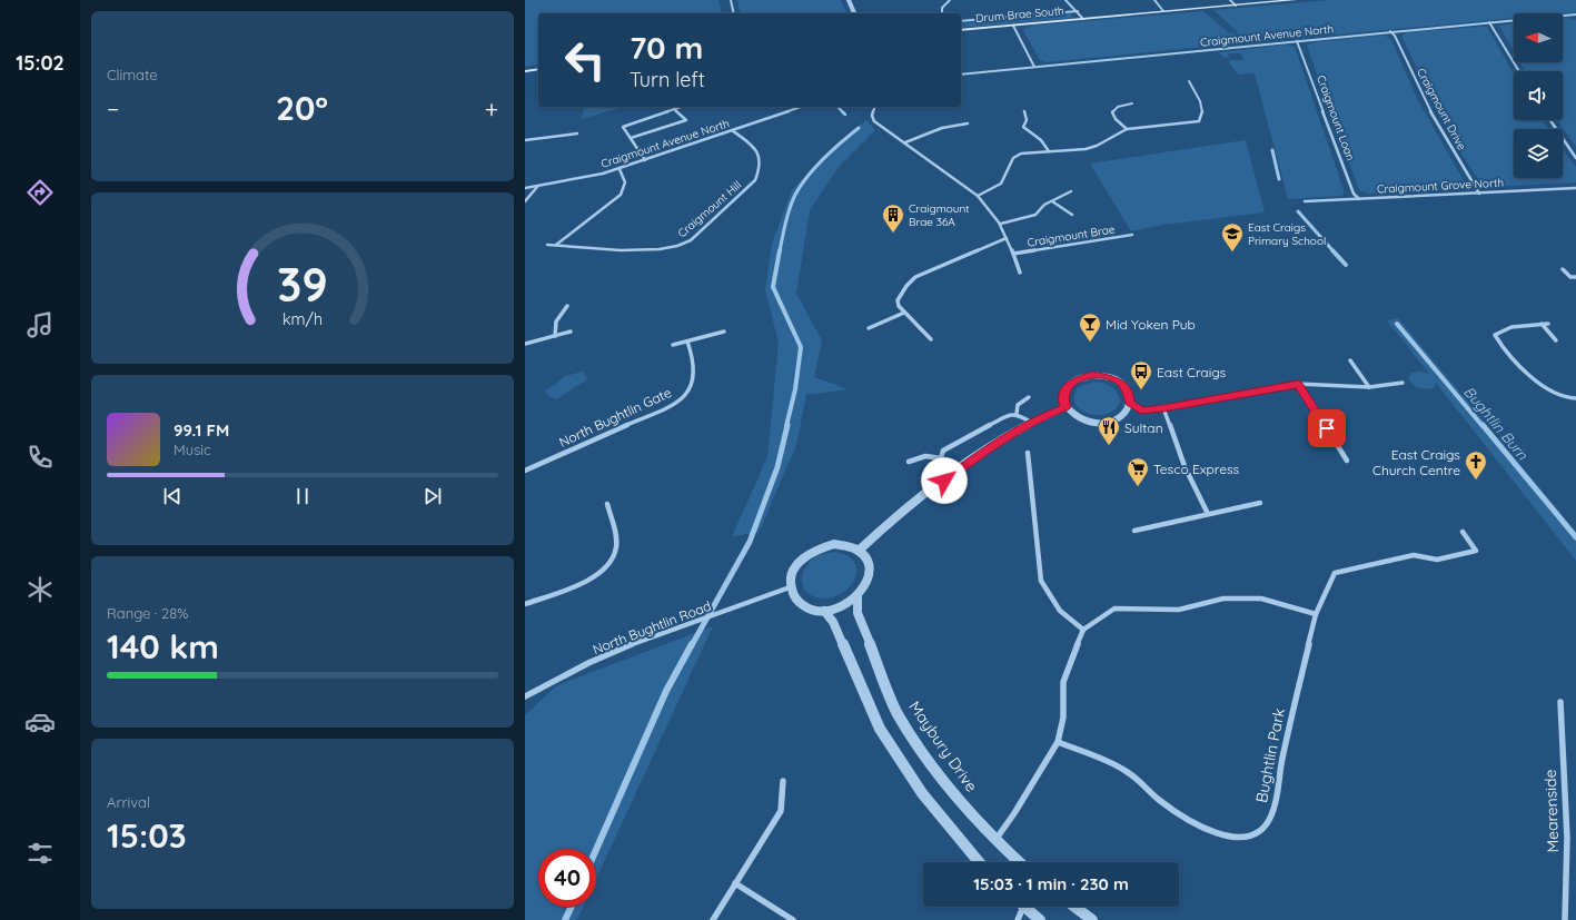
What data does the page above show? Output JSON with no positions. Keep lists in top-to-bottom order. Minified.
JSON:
{"streets":{"main road":["Drum Brae South"],"street":["Craigmount Avenue North","Craigmount Drive","Craigmount Loan","Craigmount Grove North","Craigmount Hill","Craigmount Brae","North Bughtlin Gate","North Bughtlin Road","Maybury Drive","Bughtlin Park","Mearenside"]},"crossings":[["Craigmount Avenue North","Craigmount Drive"],["Craigmount Avenue North","Craigmount Loan"],["Craigmount Avenue North","Craigmount Hill"],["Craigmount Drive","Craigmount Grove North"],["Craigmount Loan","Craigmount Grove North"],["North Bughtlin Road","Maybury Drive"]],"water":["Bughtlin Burn"],"places":{"building":["Craigmount Brae 36A"],"school or university":["East Craigs Primary School"],"bar":["Mid Yoken Pub"],"bus stop":["East Craigs"],"restaurant":["Sultan"],"church":["East Craigs Church Centre"],"supermarket":["Tesco Express"]},"north":"left","page":{"tabs":"15:02","tile":["Climate",["Range · 28%","140 km"],["Arrival","15:03"]],"turn":["70 m","Turn left"],"heat":["−","20°","+"],"song":["99.1 FM","Music"],"limit":"40","trip":"15:03 · 1 min · 230 m","gauge":["39","km/h"]}}
